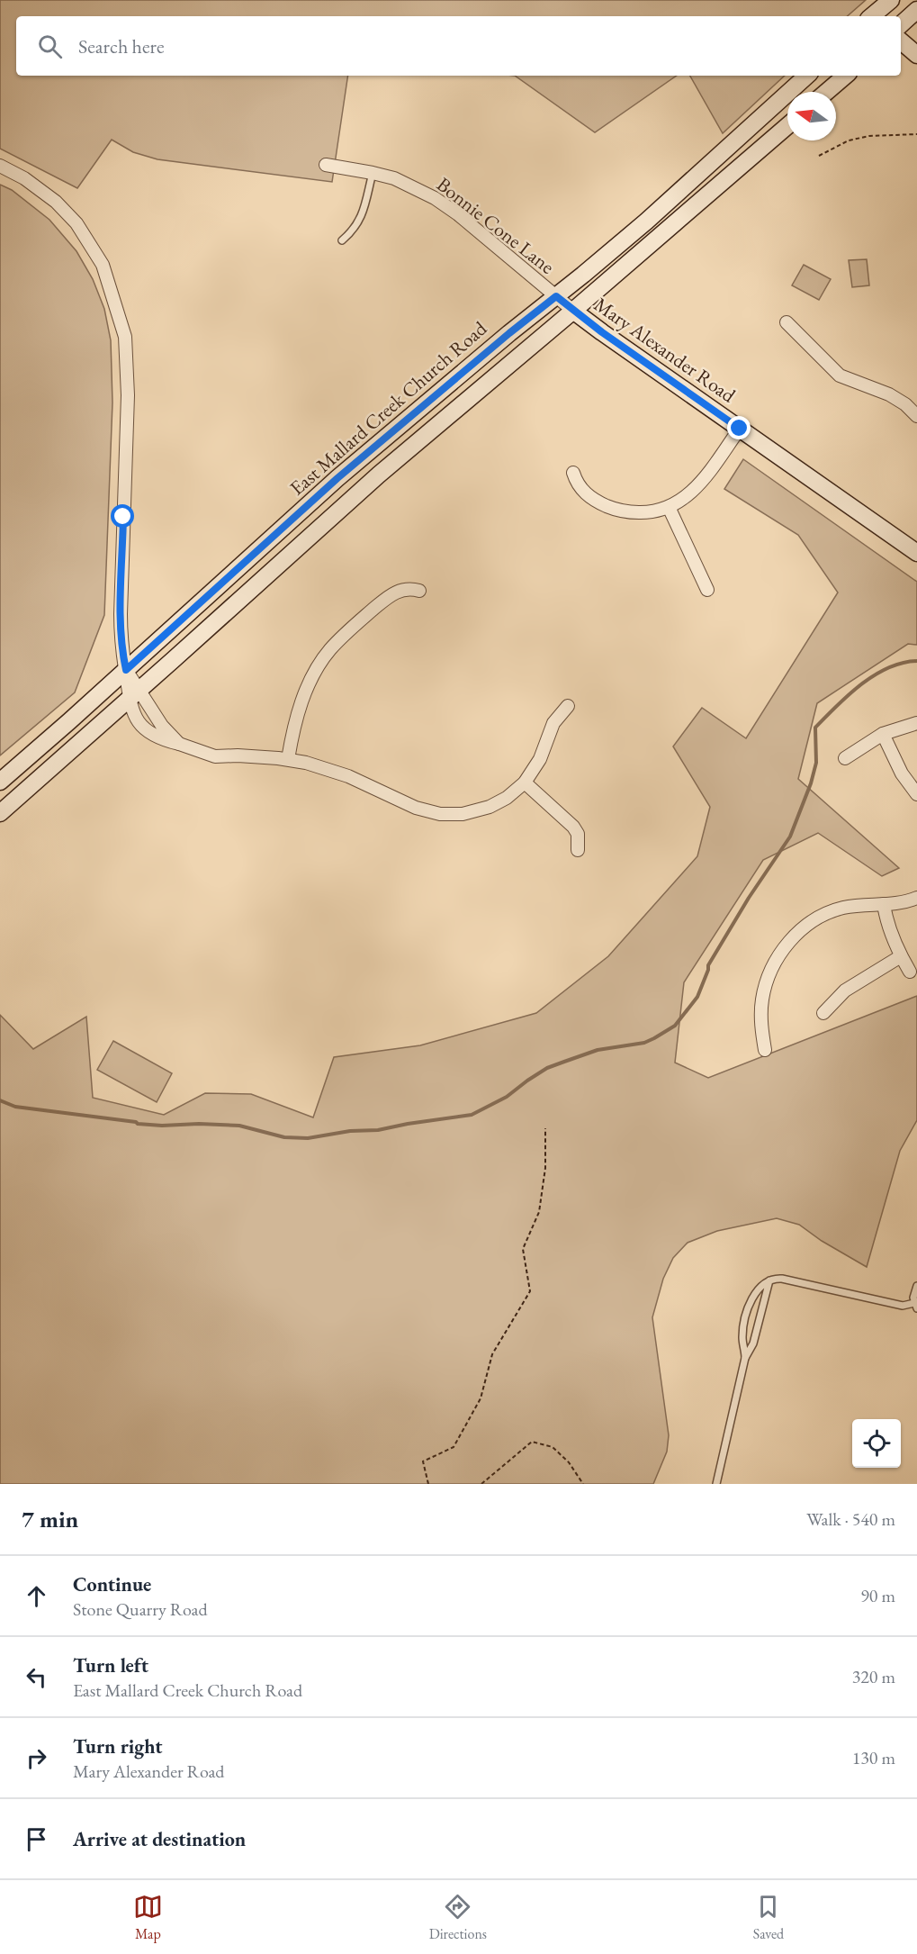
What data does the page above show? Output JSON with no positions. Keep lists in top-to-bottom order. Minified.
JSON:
{"streets":{"main road":["Mary Alexander Road","East Mallard Creek Church Road"],"street":["Bonnie Cone Lane"]},"crossings":[["Bonnie Cone Lane","Mary Alexander Road"],["Bonnie Cone Lane","East Mallard Creek Church Road"]],"north":"left","page":{"search":"Search here","heading":["7 min","Walk · 540 m"],"list":[["Continue","Stone Quarry Road","90 m"],["Turn left","East Mallard Creek Church Road","320 m"],["Turn right","Mary Alexander Road","130 m"],"Arrive at destination"],"nav":["Map","Directions","Saved"]}}
